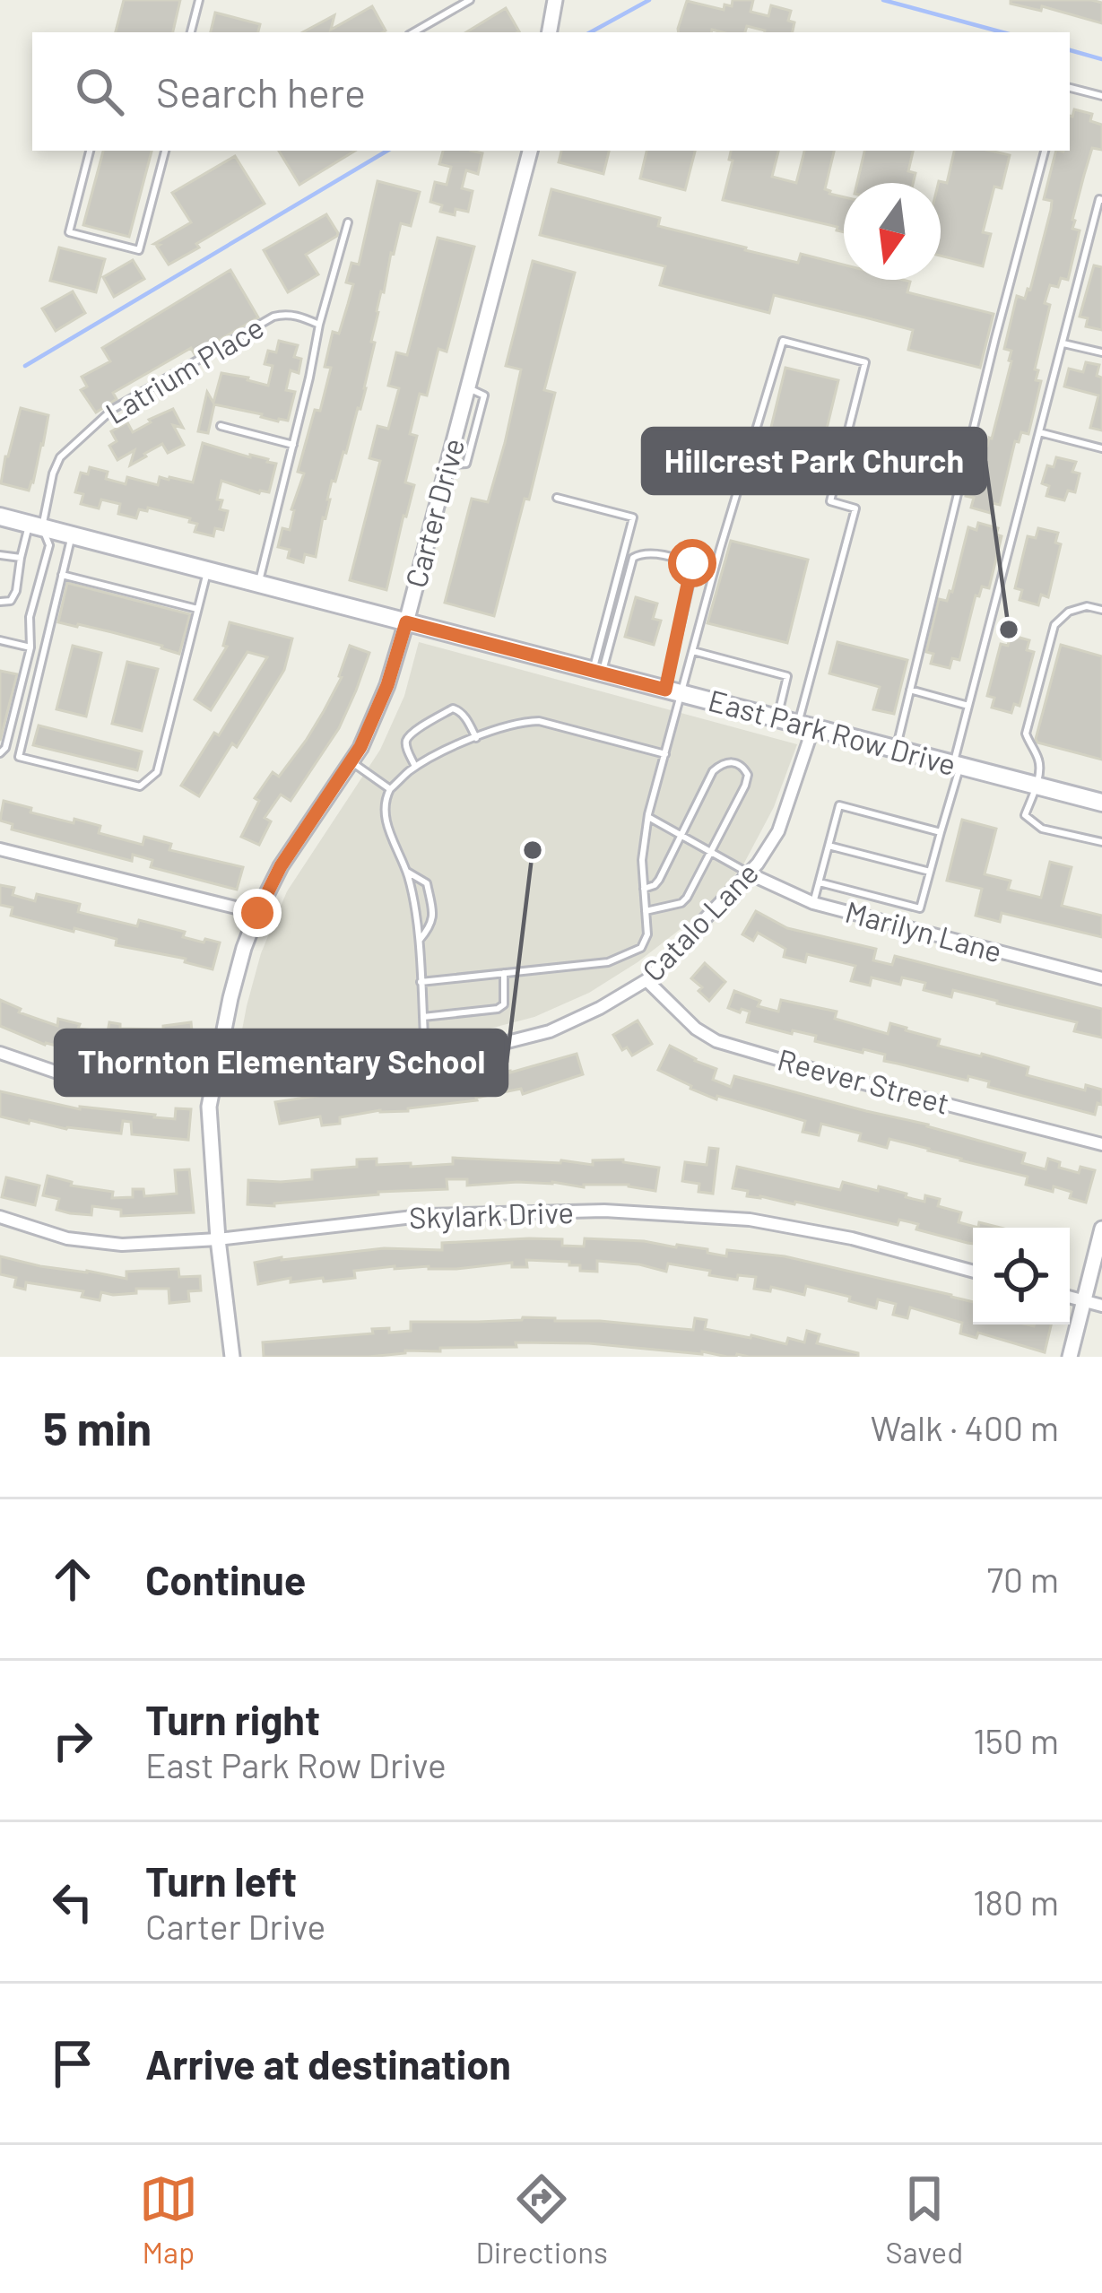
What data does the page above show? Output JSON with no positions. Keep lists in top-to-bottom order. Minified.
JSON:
{"streets":{"main road":["East Park Row Drive"],"street":["Carter Drive","Catalo Lane","Marilyn Lane","Reever Street","Skylark Drive"],"lane":["Latrium Place"]},"crossings":[["Latrium Place","East Park Row Drive"],["Carter Drive","East Park Row Drive"],["Carter Drive","Catalo Lane"],["Carter Drive","Skylark Drive"],["East Park Row Drive","Catalo Lane"],["Catalo Lane","Marilyn Lane"],["Catalo Lane","Reever Street"]],"places":["Hillcrest Park Church","Thornton Elementary School"],"north":"bottom","page":{"search":"Search here","heading":["5 min","Walk · 400 m"],"list":[["Continue","70 m"],["Turn right","East Park Row Drive","150 m"],["Turn left","Carter Drive","180 m"],"Arrive at destination"],"nav":["Map","Directions","Saved"]}}
